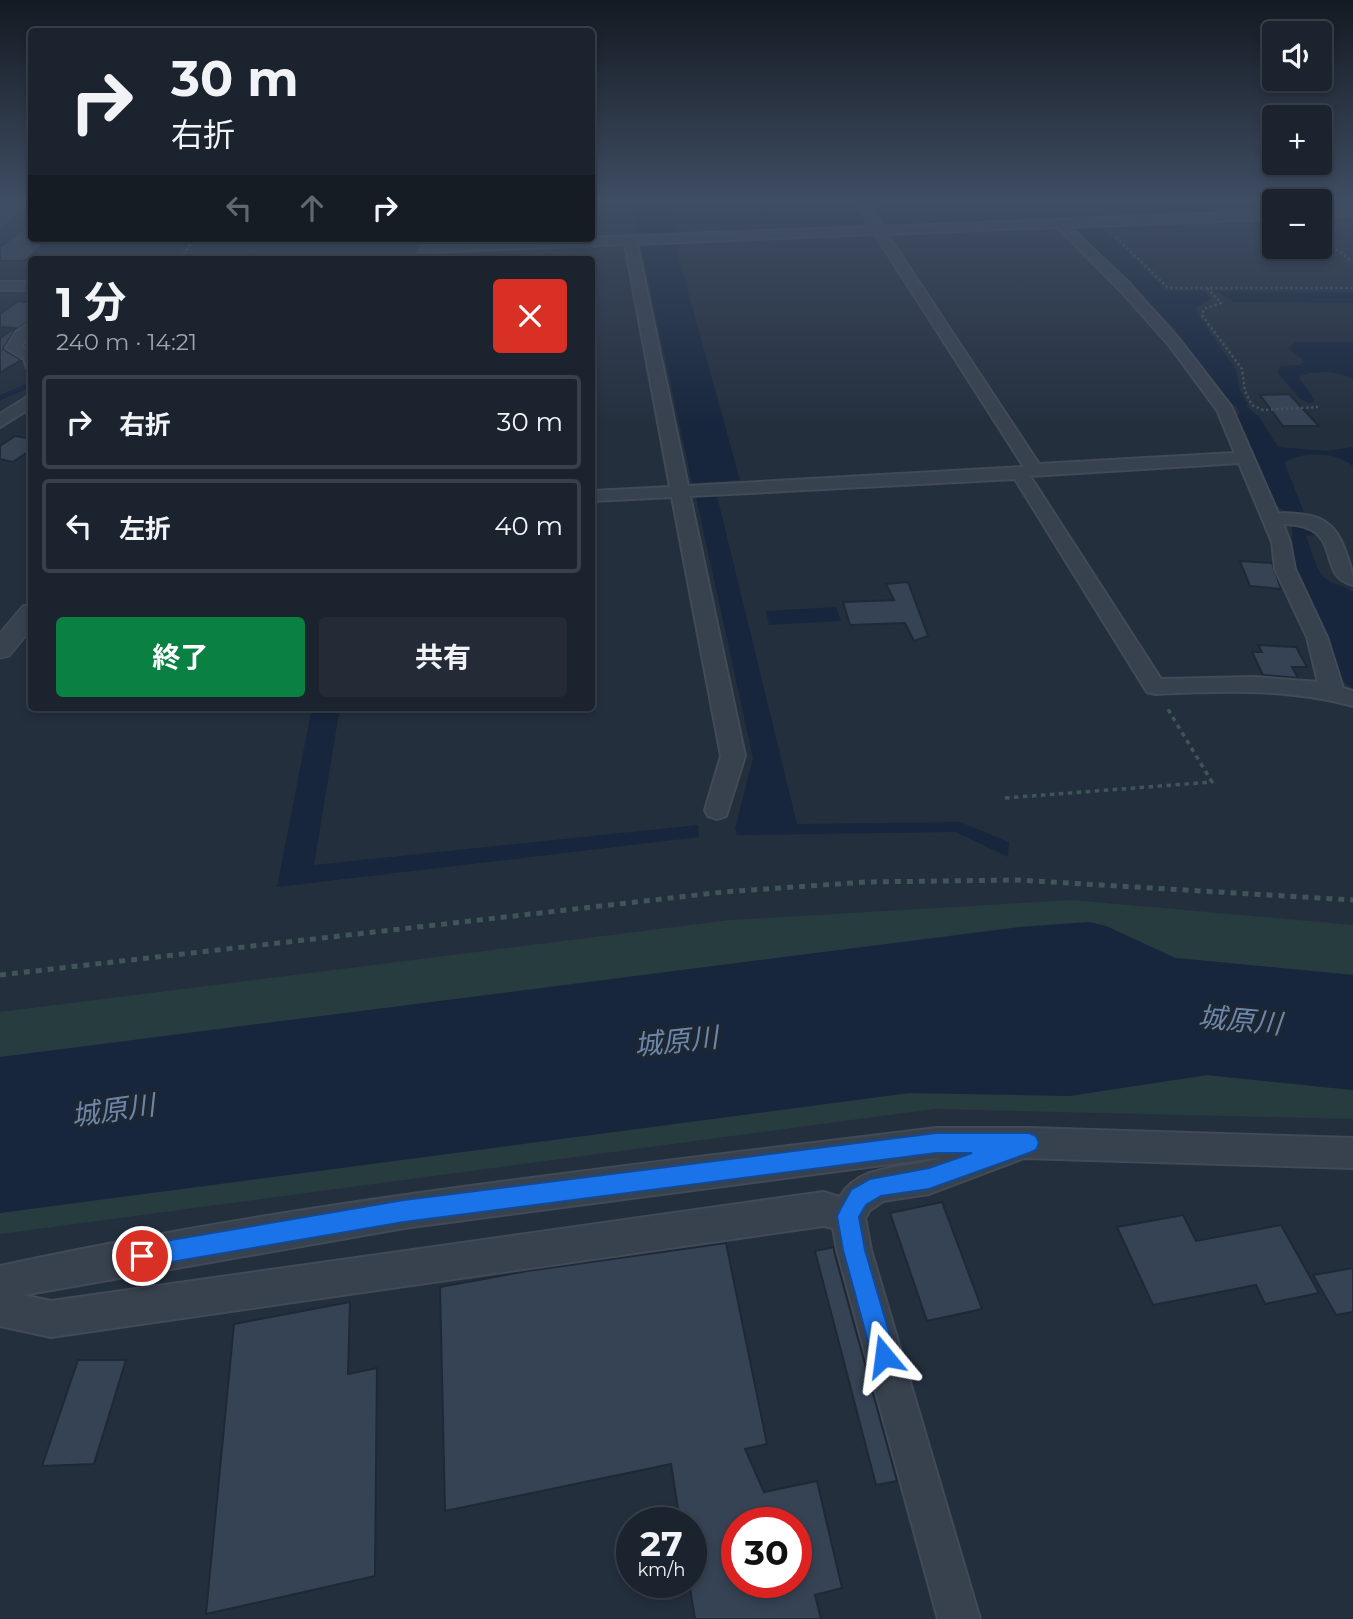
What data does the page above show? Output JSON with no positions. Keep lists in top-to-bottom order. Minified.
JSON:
{"water":["城原川"],"page":{"map_buttons":["+","−"],"turn":["30 m","右折"],"heading":["1 分","240 m · 14:21"],"list":[{"name":"右折","value":"30 m"},{"name":"左折","value":"40 m"}],"buttons":["終了","共有"],"speed":"27 km/h","limit":"30"}}
